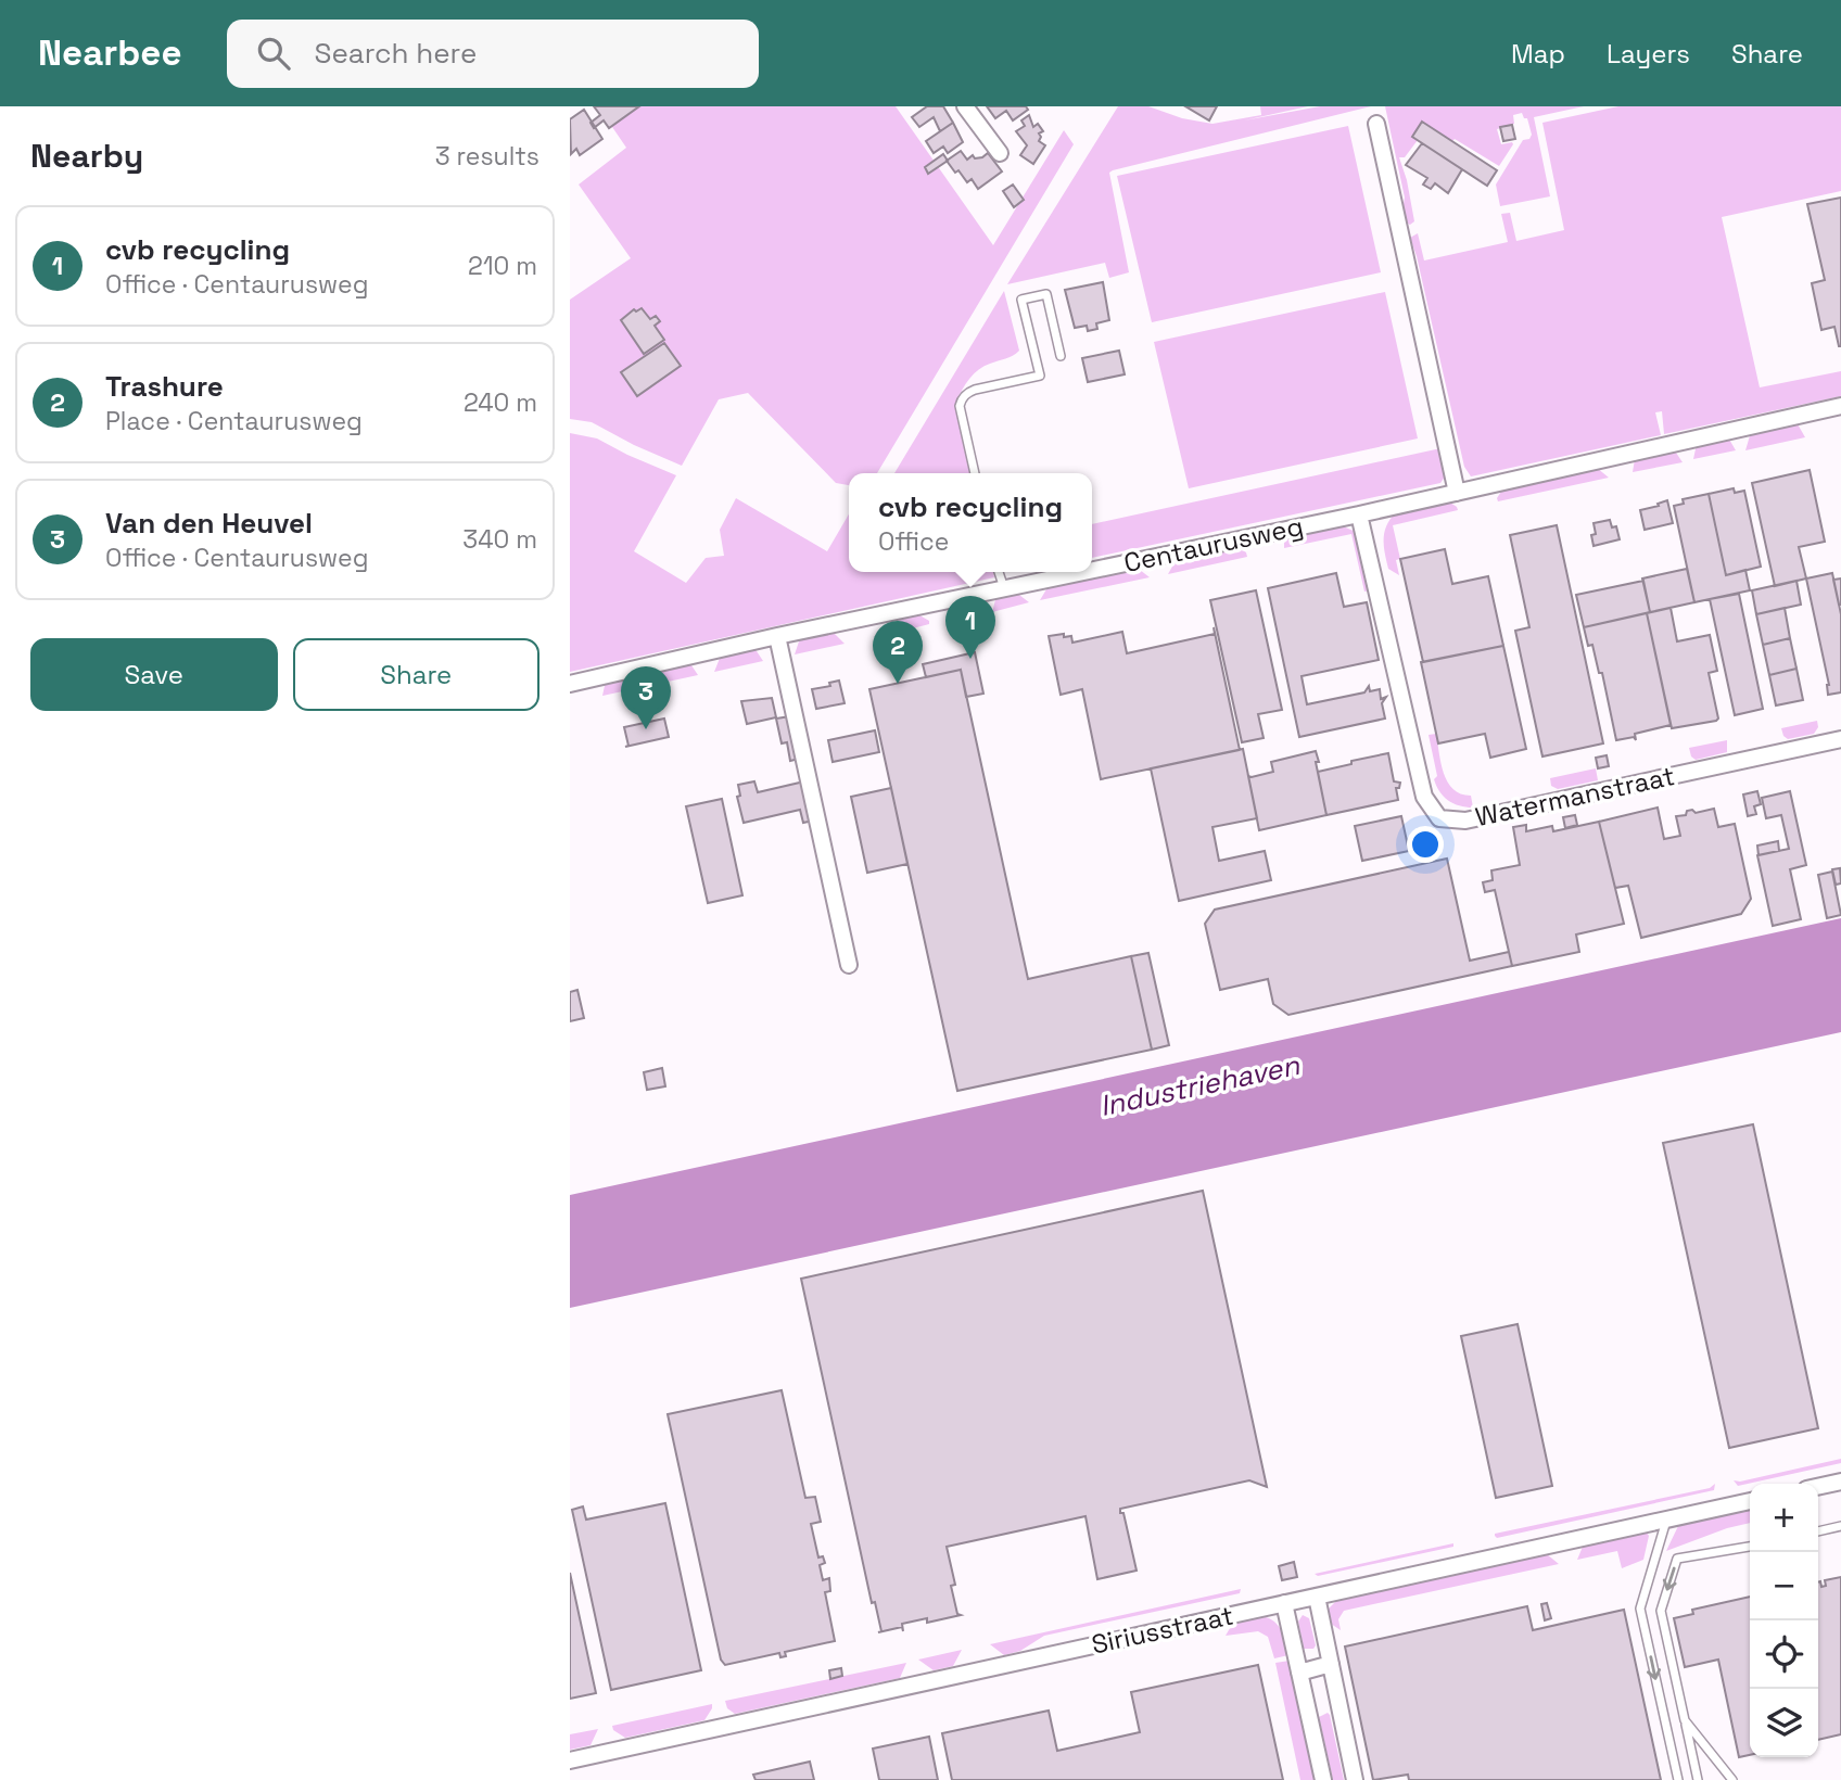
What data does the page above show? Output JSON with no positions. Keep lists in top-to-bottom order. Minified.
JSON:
{"streets":{"street":["Centaurusweg","Watermanstraat","Siriusstraat"]},"crossings":[["Centaurusweg","Watermanstraat"]],"water":["Industriehaven"],"page":{"header":"Nearbee","search":"Search here","nav":["Map","Layers","Share"],"heading":["Nearby","3 results"],"list":[{"mark":"1","name":"cvb recycling","note":"Office · Centaurusweg","value":"210 m"},{"mark":"2","name":"Trashure","note":"Place · Centaurusweg","value":"240 m"},{"mark":"3","name":"Van den Heuvel","note":"Office · Centaurusweg","value":"340 m"}],"popup":["cvb recycling","Office"],"pins":["1","2","3"],"buttons":["Save","Share"],"map_buttons":["+","−"]}}
